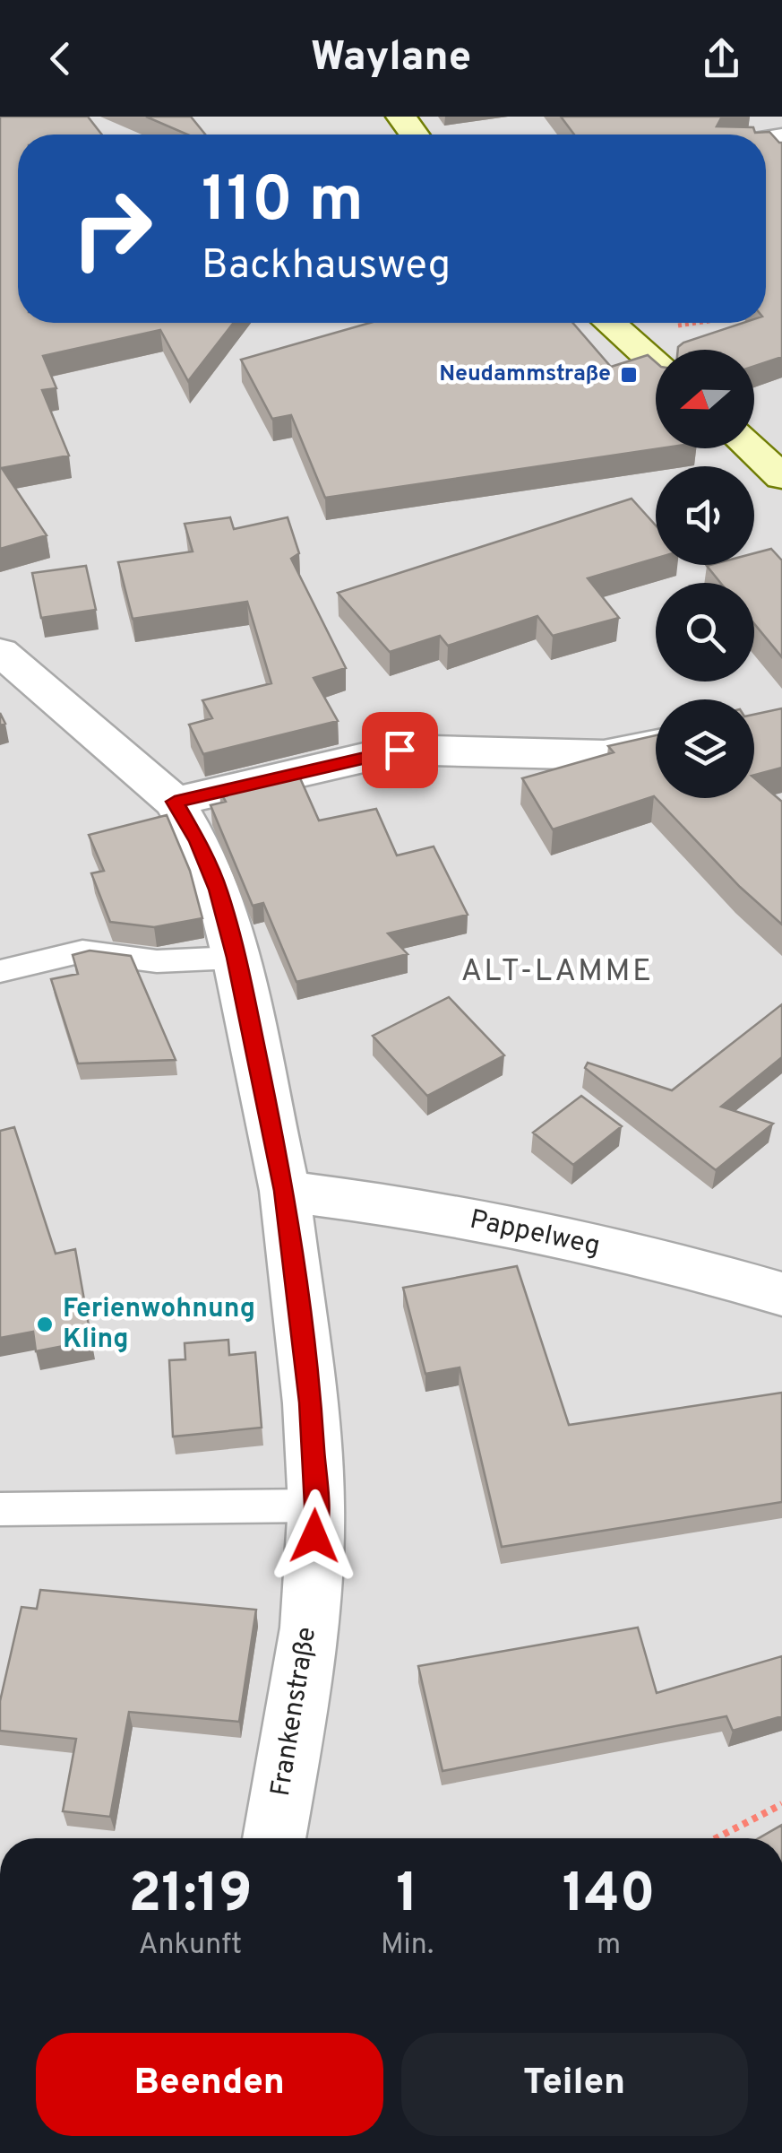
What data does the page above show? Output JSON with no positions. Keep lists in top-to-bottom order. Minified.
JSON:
{"streets":{"street":["Pappelweg","Frankenstraße"]},"crossings":[["Pappelweg","Frankenstraße"]],"districts":["ALT-LAMME"],"places":{"transit":["Neudammstraße"],"other":["Ferienwohnung Kling"]},"north":"left","page":{"header":"Waylane","turn":["110 m","Backhausweg"],"eta":["21:19","Ankunft","1","Min.","140","m"],"buttons":["Beenden","Teilen"]}}
